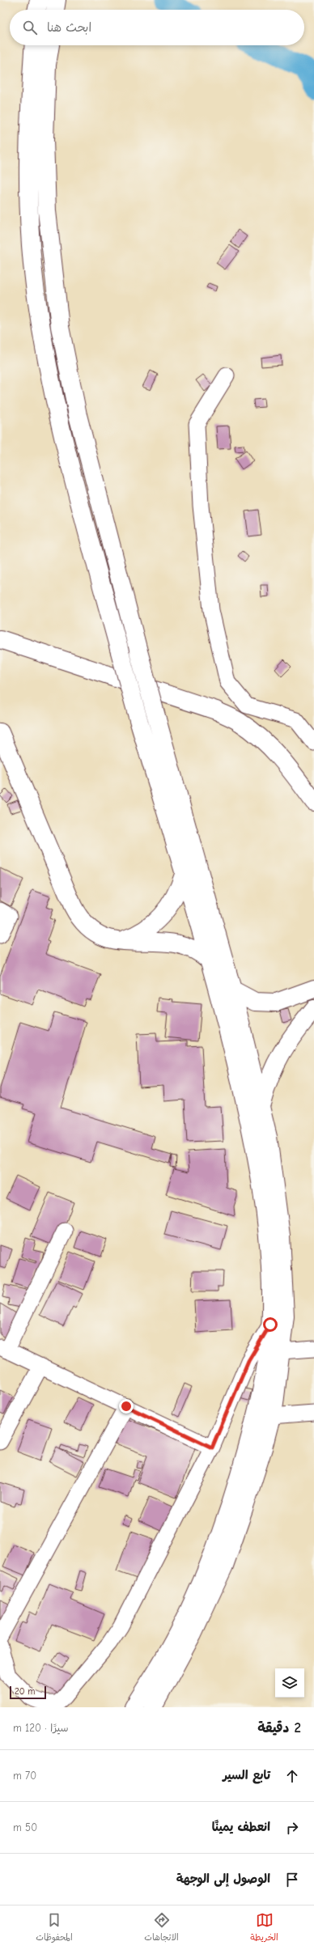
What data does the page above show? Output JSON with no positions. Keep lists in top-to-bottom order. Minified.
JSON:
{"scale_bar":"20 m","page":{"search":"ابحث هنا","scale":"20 m","heading":["2 دقيقة","سيرًا · 120 m"],"list":[["تابع السير","70 m"],["انعطف يمينًا","50 m"],"الوصول إلى الوجهة"],"nav":["الخريطة","الاتجاهات","المحفوظات"]}}
